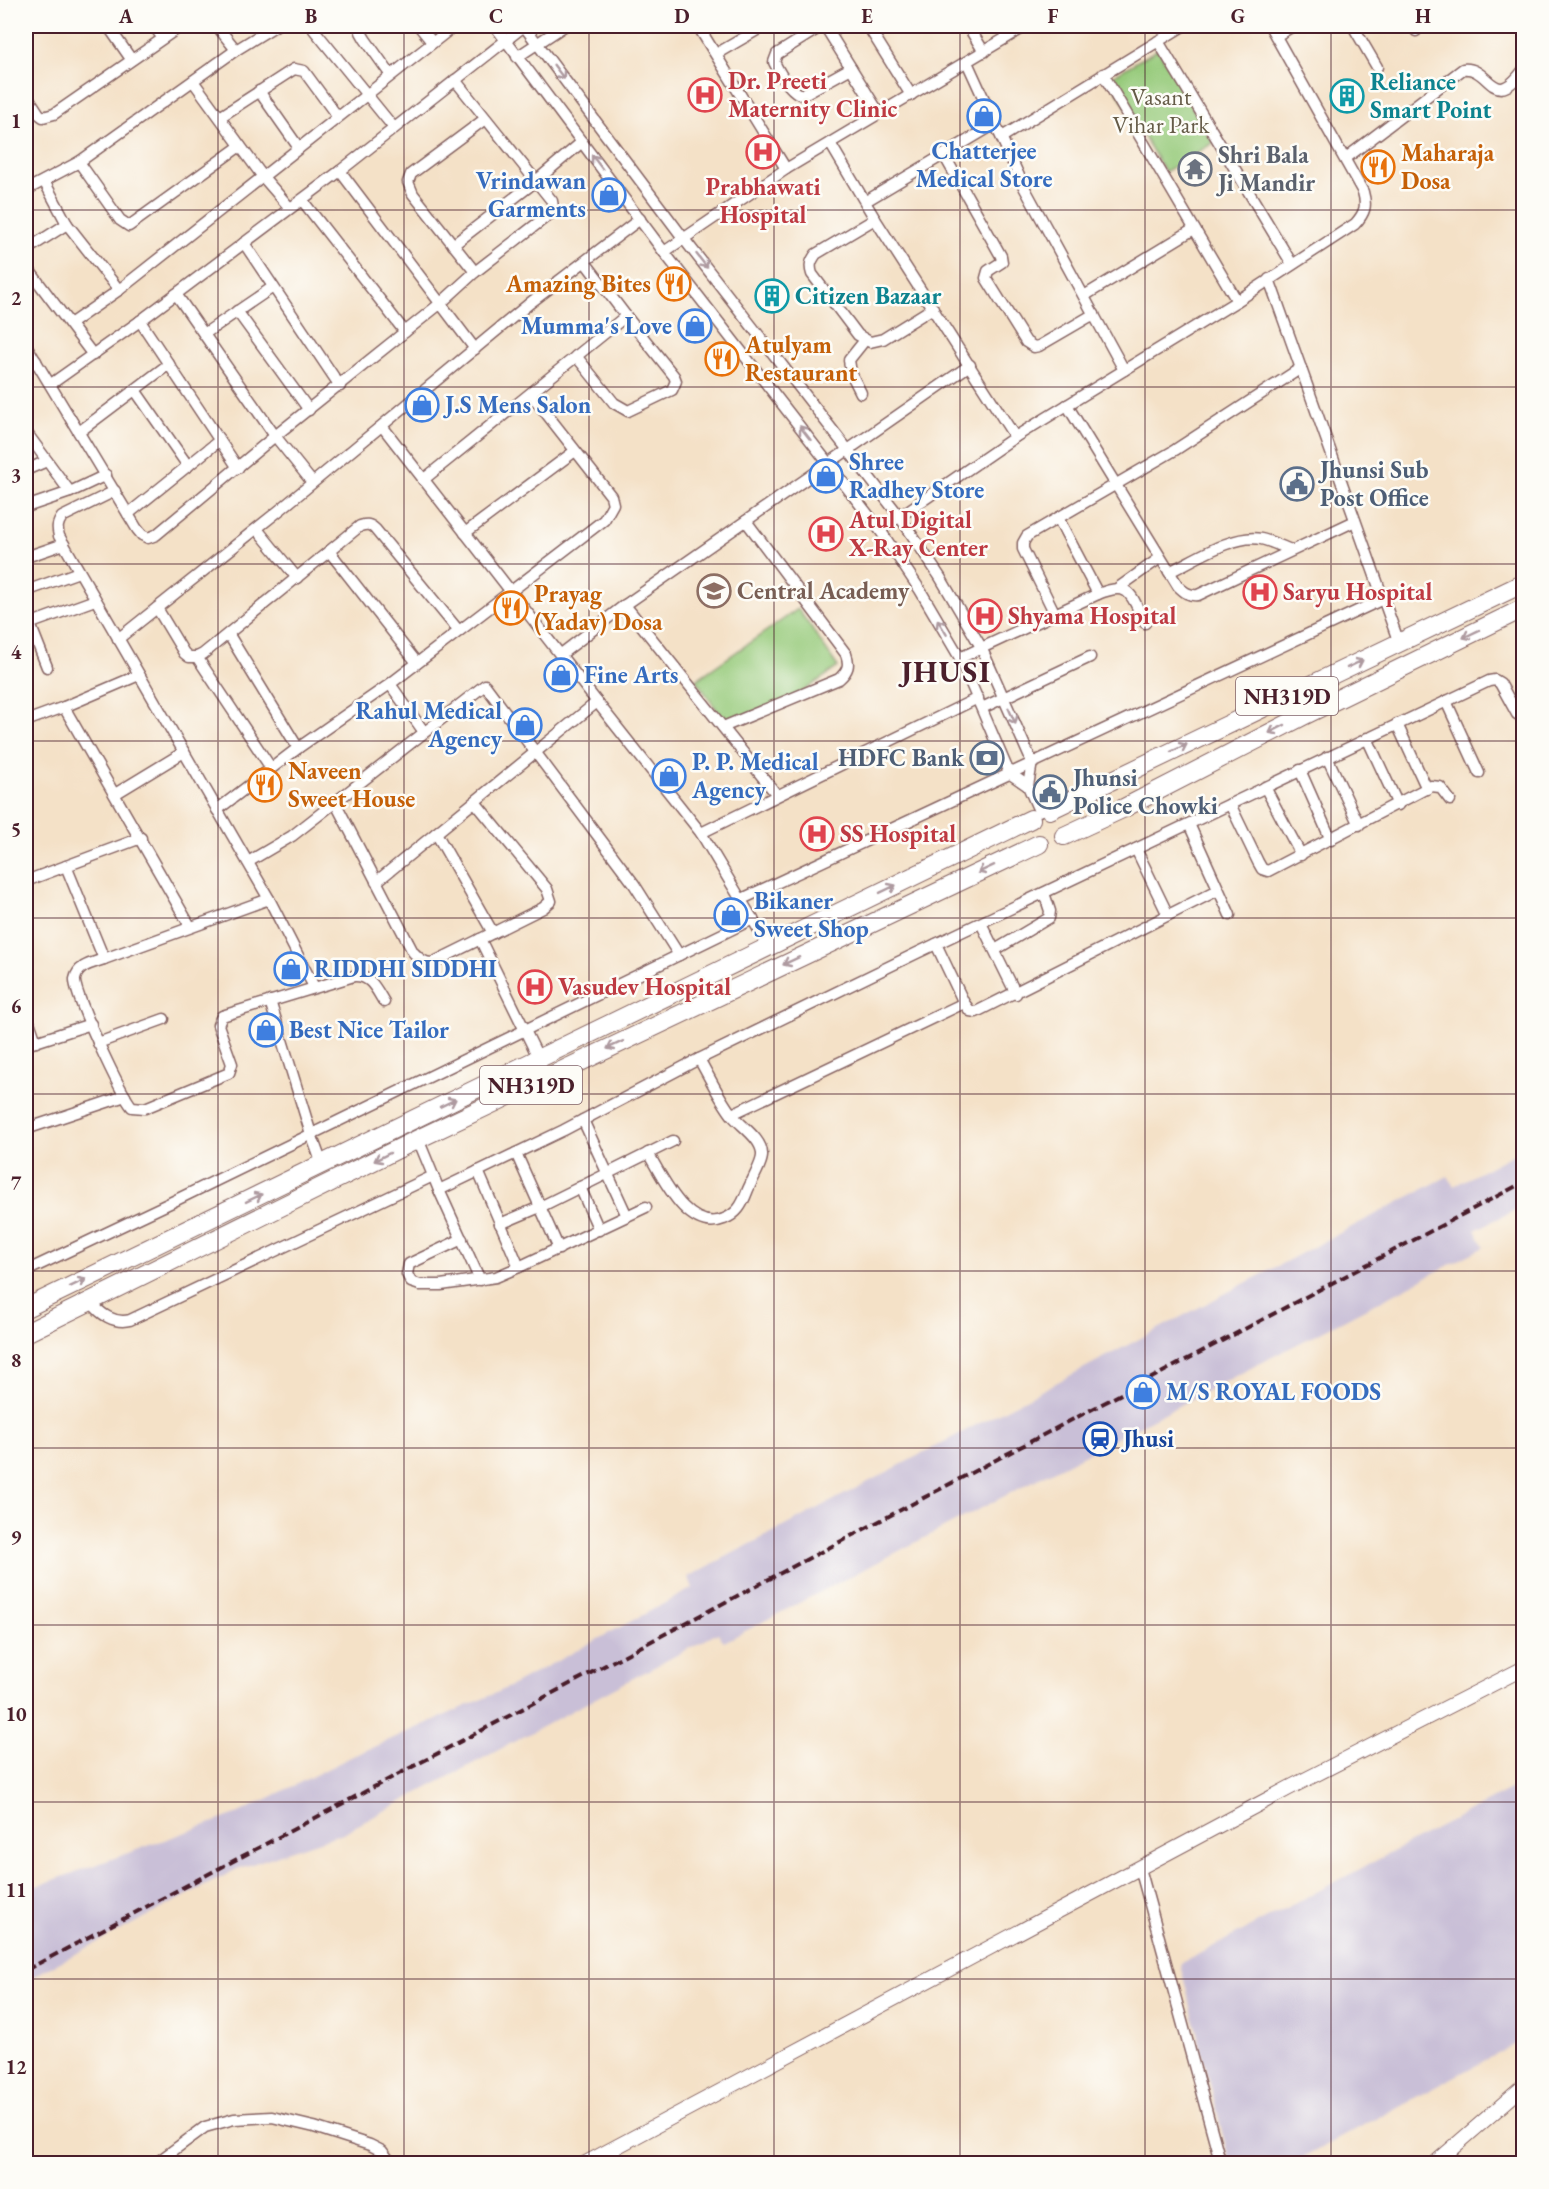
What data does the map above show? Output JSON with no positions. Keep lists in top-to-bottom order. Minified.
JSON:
{"streets":{"highway":["NH319D"]},"districts":["JHUSI"],"parks":["Vasant Vihar Park"],"places":{"hospital":["Dr. Preeti Maternity Clinic","Prabhawati Hospital","Atul Digital X-Ray Center","Saryu Hospital","Shyama Hospital","SS Hospital","Vasudev Hospital"],"building":["Reliance Smart Point","Citizen Bazaar"],"shop":["Chatterjee Medical Store","Vrindawan Garments","Mumma's Love","J.S Mens Salon","Shree Radhey Store","Fine Arts","Rahul Medical Agency","P. P. Medical Agency","Bikaner Sweet Shop","RIDDHI SIDDHI","Best Nice Tailor","M/S ROYAL FOODS"],"restaurant":["Maharaja Dosa","Amazing Bites","Atulyam Restaurant","Prayag (Yadav) Dosa","Naveen Sweet House"],"temple":["Shri Bala Ji Mandir"],"public building":["Jhunsi Sub Post Office","Jhunsi Police Chowki"],"school or university":["Central Academy"],"bank":["HDFC Bank"],"station":["Jhusi"]},"grid":{"columns":["A","B","C","D","E","F","G","H"],"rows":["1","2","3","4","5","6","7","8","9","10","11","12"]}}
